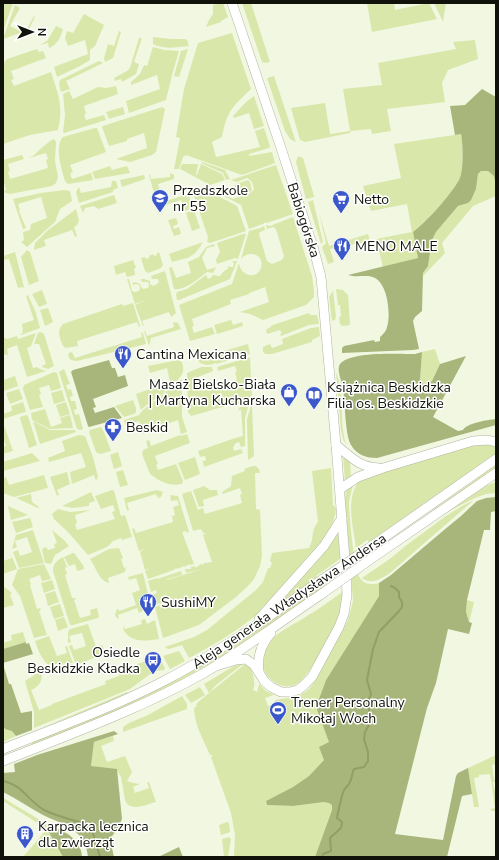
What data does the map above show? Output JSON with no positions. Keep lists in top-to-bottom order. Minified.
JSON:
{"streets":{"main road":["Babiogórska","Aleja generała Władysława Andersa"]},"crossings":[["Babiogórska","Aleja generała Władysława Andersa"]],"places":{"school or university":["Przedszkole nr 55"],"supermarket":["Netto"],"restaurant":["MENO MALE","Cantina Mexicana","SushiMY"],"shop":["Masaż Bielsko-Biała | Martyna Kucharska"],"library":["Książnica Beskidzka Filia os. Beskidzkie"],"pharmacy":["Beskid"],"bus stop":["Osiedle Beskidzkie Kładka"],"sports":["Trener Personalny Mikołaj Woch"],"building":["Karpacka lecznica dla zwierząt"]},"north":"right"}
